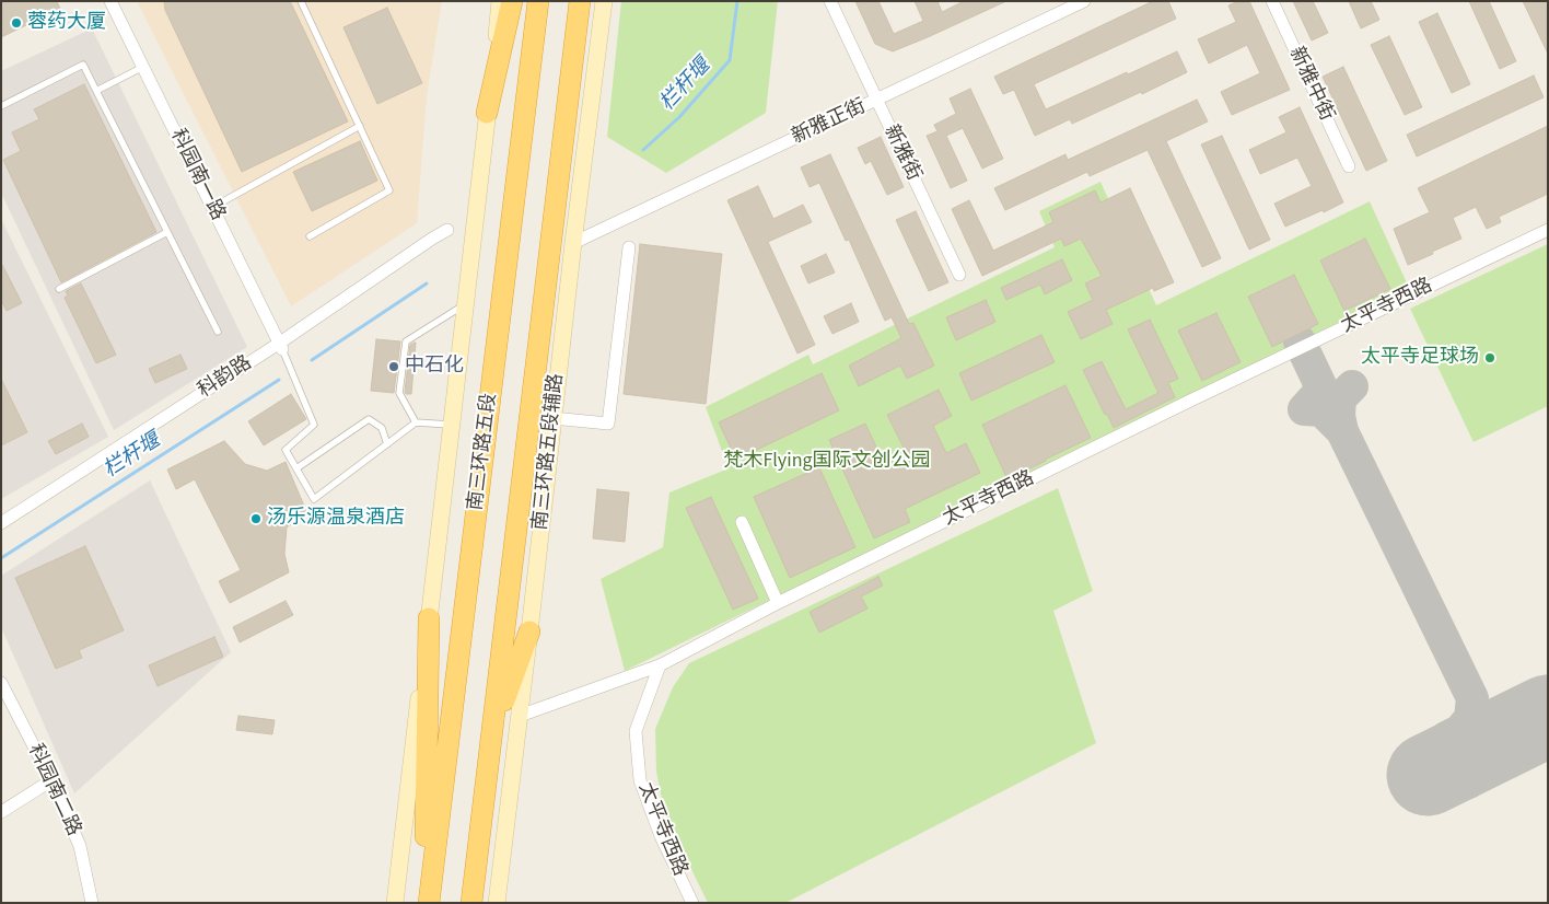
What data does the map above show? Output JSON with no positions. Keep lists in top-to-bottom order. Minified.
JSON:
{"streets":{"highway":["南三环路五段"],"main road":["南三环路五段辅路"],"street":["新雅中街","新雅正街","新雅街","科园南一路","太平寺西路","科韵路","科园南二路"]},"crossings":[["新雅正街","新雅街"],["新雅正街","南三环路五段辅路"],["科园南一路","科韵路"]],"water":["栏杆堰"],"parks":["梵木Flying国际文创公园"],"places":["蓉药大厦","太平寺足球场","中石化","汤乐源温泉酒店"]}
